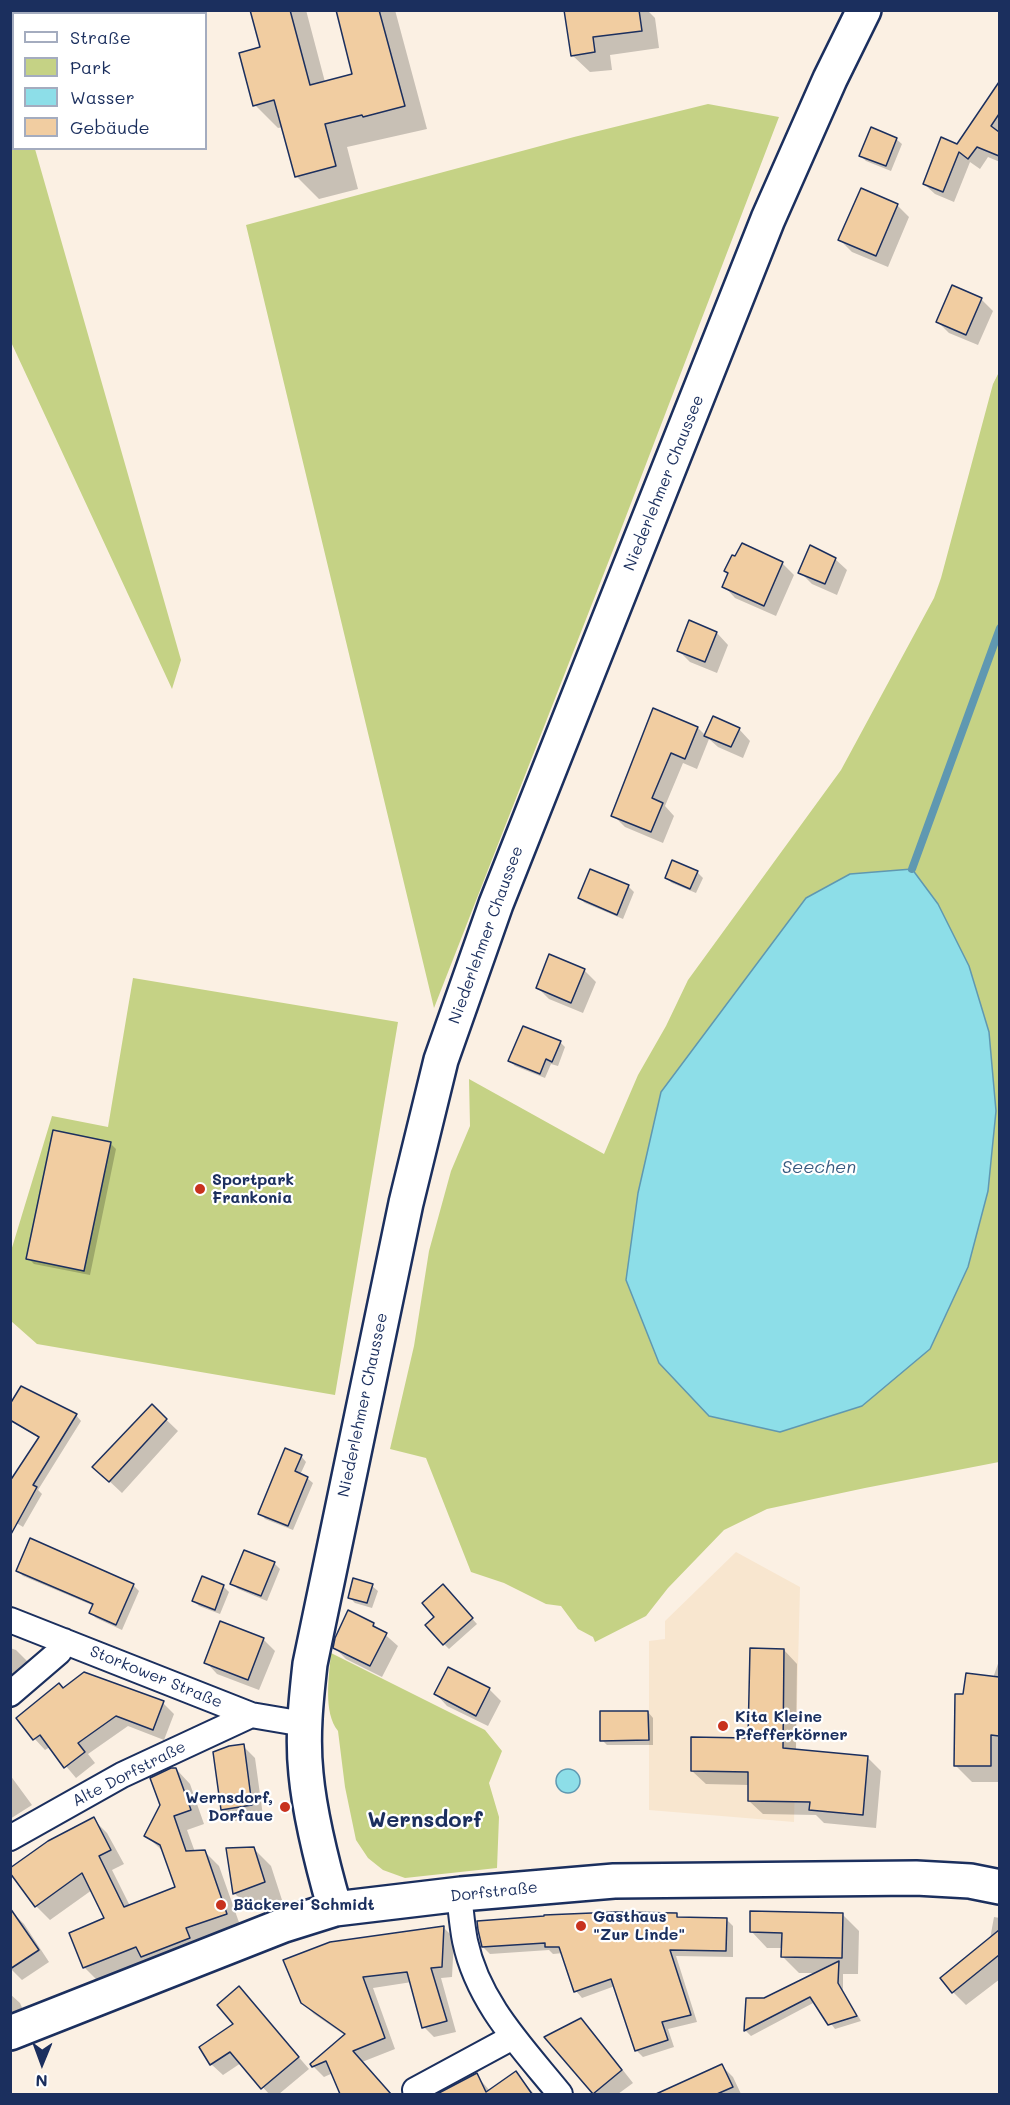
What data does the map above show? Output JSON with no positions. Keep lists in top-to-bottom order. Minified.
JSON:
{"streets":{"main road":["Niederlehmer Chaussee","Dorfstraße"],"street":["Storkower Straße","Alte Dorfstraße"]},"crossings":[["Niederlehmer Chaussee","Storkower Straße"],["Niederlehmer Chaussee","Dorfstraße"],["Storkower Straße","Alte Dorfstraße"]],"districts":["Wernsdorf"],"water":["Seechen"],"places":["Sportpark Frankonia","Kita Kleine Pfefferkörner","Wernsdorf, Dorfaue","Bäckerei Schmidt","Gasthaus \"Zur Linde\""],"legend":["Straße","Park","Wasser","Gebäude"],"north":"bottom"}
